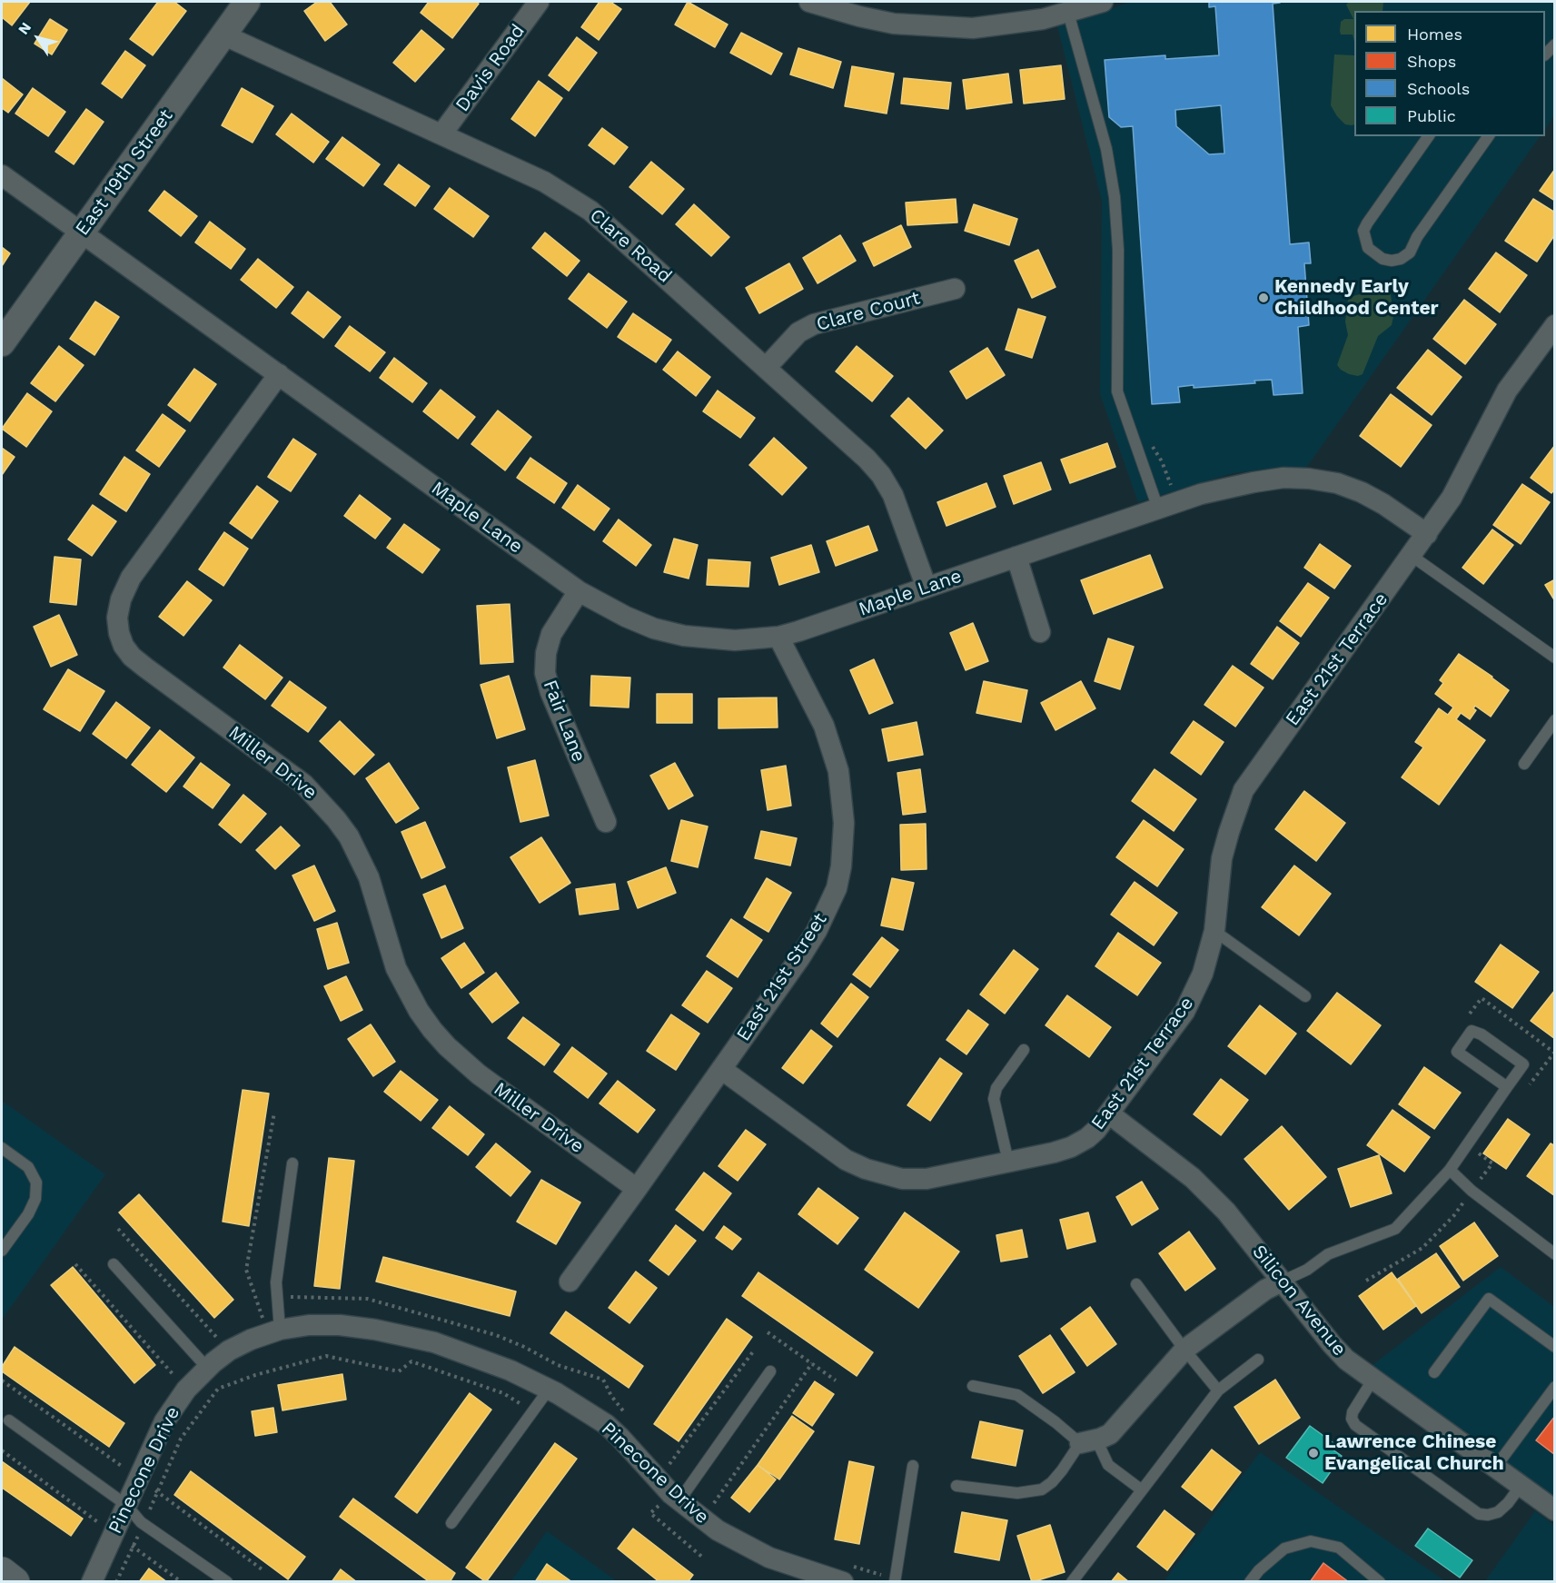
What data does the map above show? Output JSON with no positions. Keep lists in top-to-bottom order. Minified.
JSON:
{"streets":{"street":["Davis Road","East 19th Street","Clare Road","Clare Court","Maple Lane","East 21st Terrace","Fair Lane","Miller Drive","East 21st Street","Silicon Avenue","Pinecone Drive"]},"crossings":[["Davis Road","Clare Road"],["East 19th Street","Clare Road"],["East 19th Street","Maple Lane"],["Clare Road","Clare Court"],["Clare Road","Maple Lane"],["Maple Lane","East 21st Terrace"],["Maple Lane","Fair Lane"],["Maple Lane","Miller Drive"],["Maple Lane","East 21st Street"],["East 21st Terrace","East 21st Street"],["East 21st Terrace","Silicon Avenue"],["Miller Drive","East 21st Street"]],"places":["Kennedy Early Childhood Center","Lawrence Chinese Evangelical Church"],"legend":["Homes","Shops","Schools","Public"],"north":"top left"}
